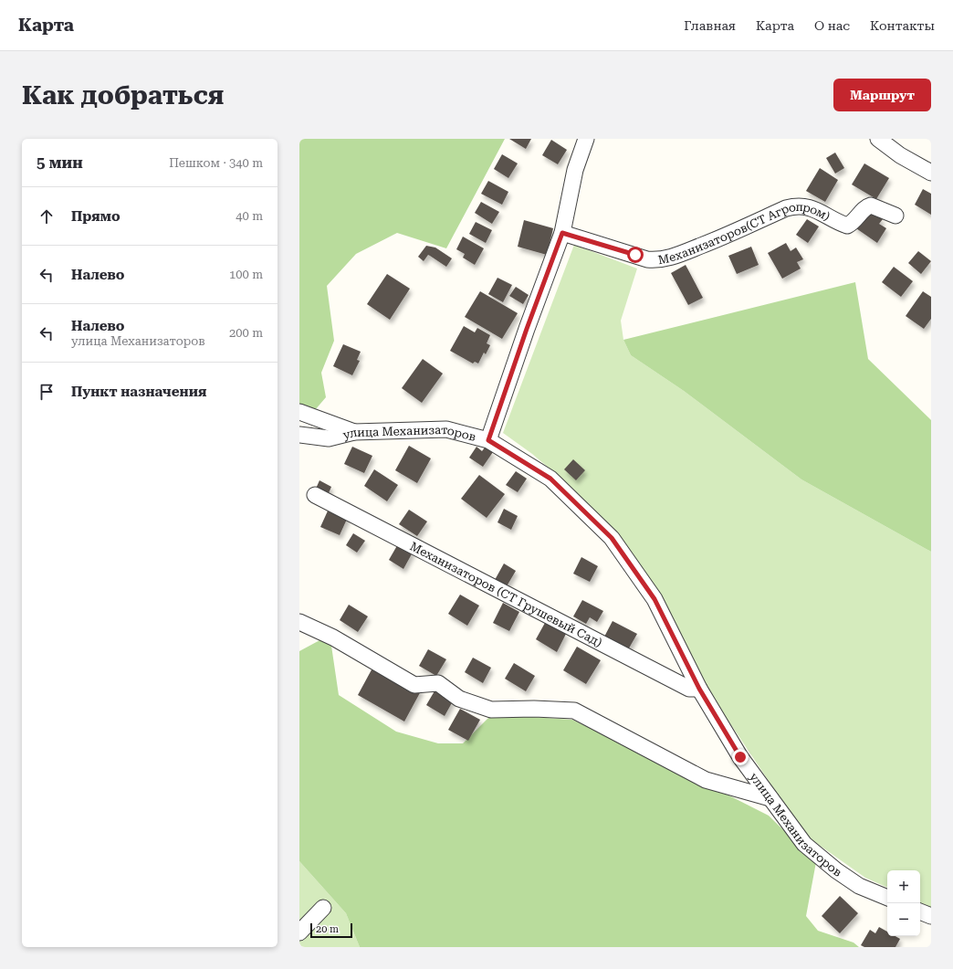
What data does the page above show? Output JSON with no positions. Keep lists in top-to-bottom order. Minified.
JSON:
{"streets":{"street":["Механизаторов(СТ Агропром)","улица Механизаторов","Механизаторов (СТ Грушевый Сад)"]},"crossings":[["улица Механизаторов","Механизаторов (СТ Грушевый Сад)"]],"scale_bar":"20 m","page":{"header":"Карта","nav":["Главная","Карта","О нас","Контакты"],"buttons":"Маршрут","title":"Как добраться","heading":["5 мин","Пешком · 340 m"],"list":[["Прямо","40 m"],["Налево","100 m"],["Налево","улица Механизаторов","200 m"],"Пункт назначения"],"map_buttons":["+","−"],"scale":"20 m"}}
